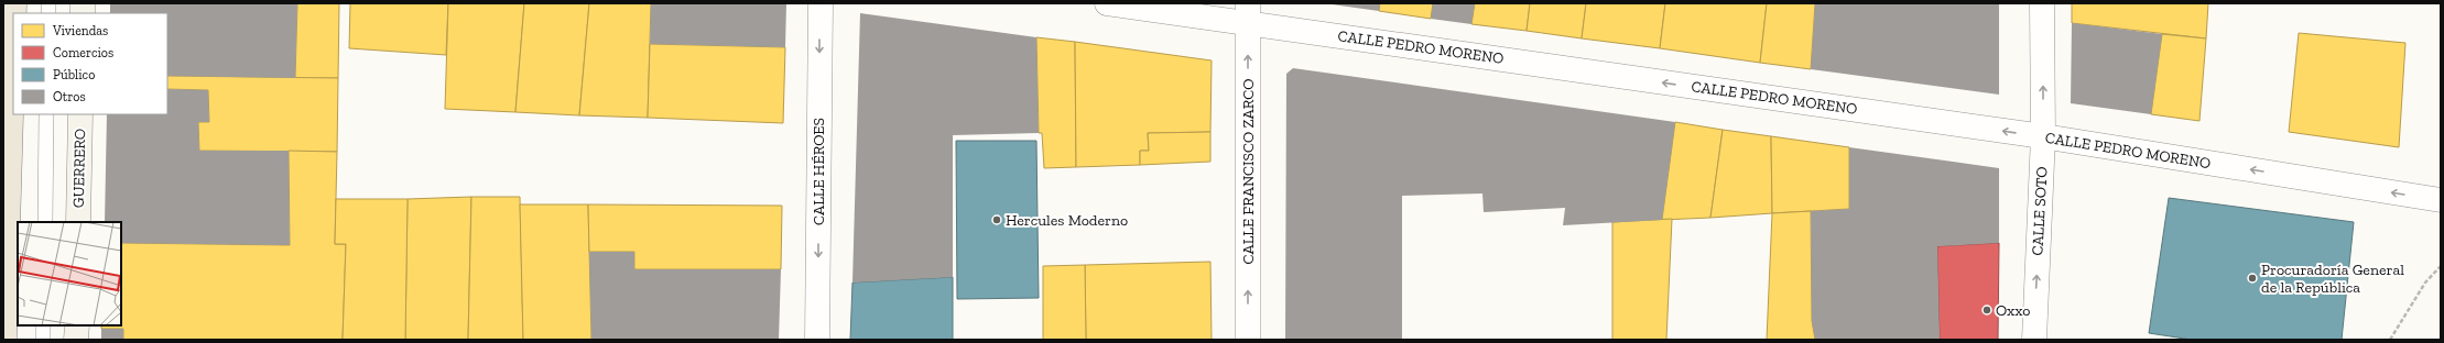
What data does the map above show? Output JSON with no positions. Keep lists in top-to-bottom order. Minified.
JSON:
{"streets":{"main road":["GUERRERO"],"street":["CALLE PEDRO MORENO","CALLE HÉROES","CALLE FRANCISCO ZARCO","CALLE SOTO"]},"crossings":[["CALLE PEDRO MORENO","CALLE FRANCISCO ZARCO"],["CALLE PEDRO MORENO","CALLE SOTO"]],"one_way":["CALLE PEDRO MORENO","CALLE HÉROES","CALLE FRANCISCO ZARCO","CALLE SOTO"],"places":["Hercules Moderno","Procuradoría General de la República","Oxxo"],"legend":["Viviendas","Comercios","Público","Otros"]}
